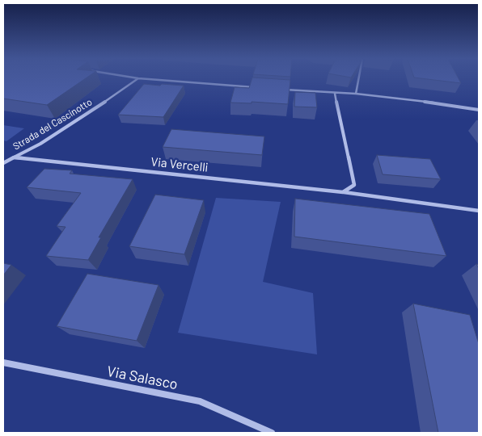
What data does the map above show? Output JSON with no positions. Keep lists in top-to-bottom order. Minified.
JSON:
{"streets":{"street":["Strada del Cascinotto","Via Vercelli","Via Salasco"]},"crossings":[["Strada del Cascinotto","Via Vercelli"]]}
